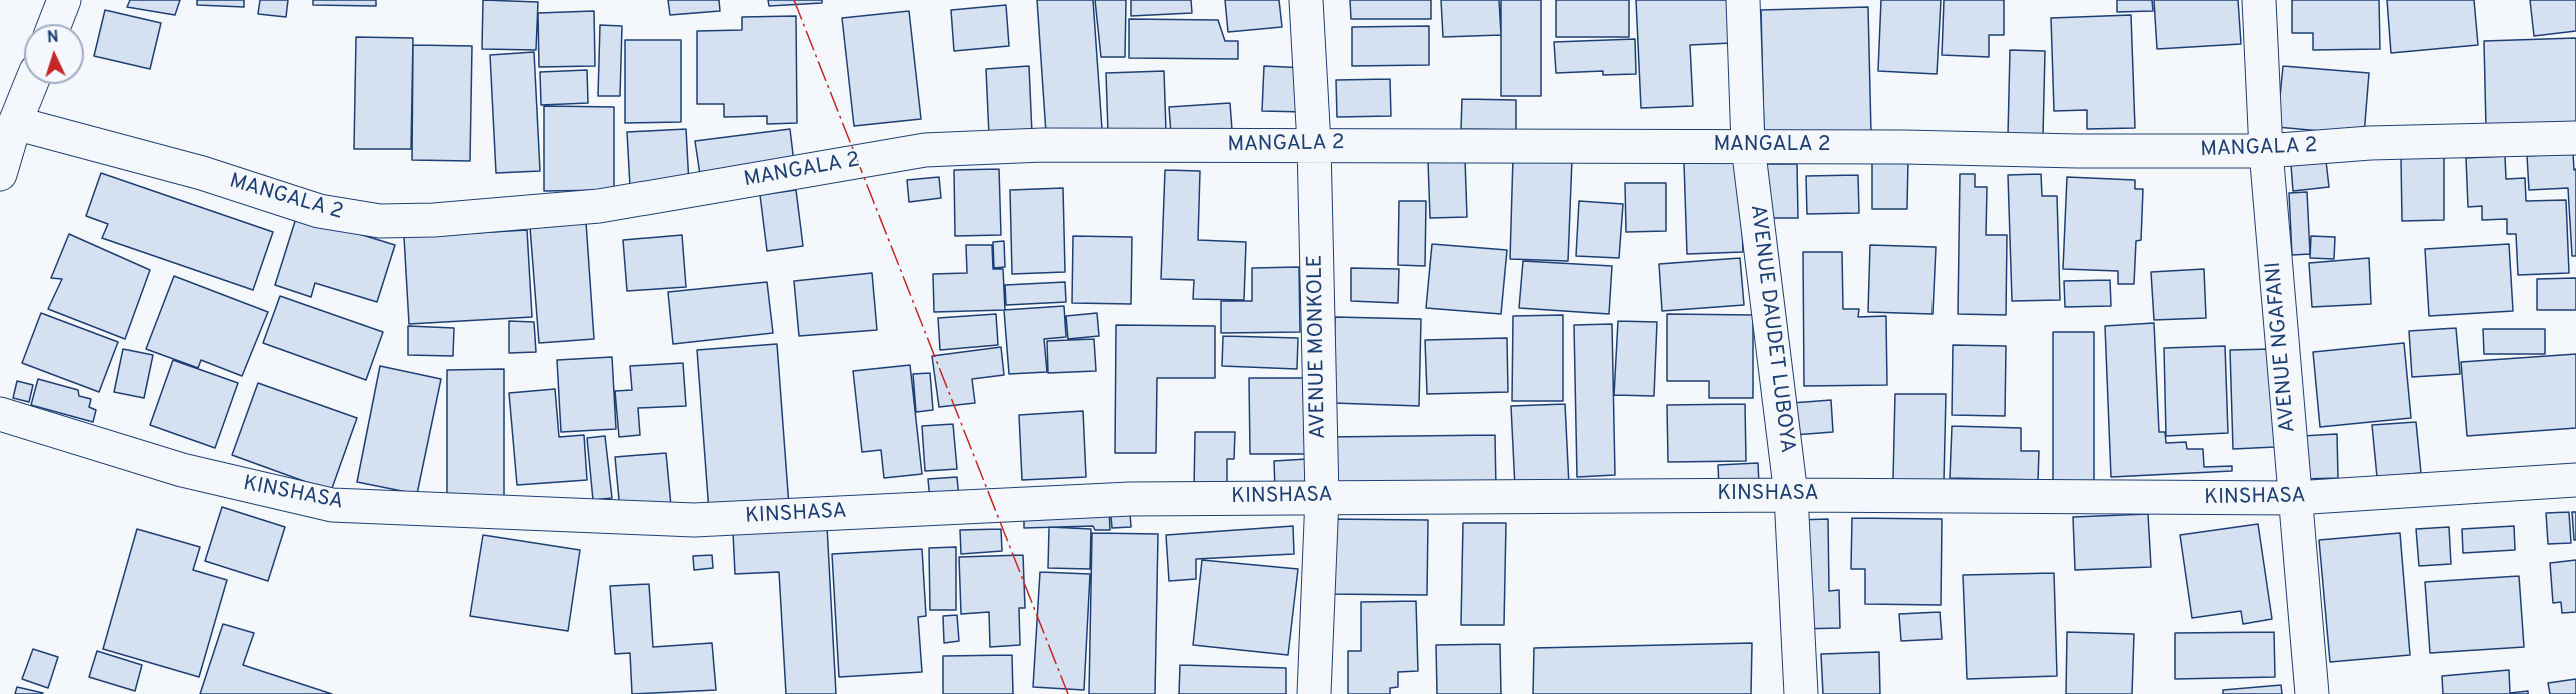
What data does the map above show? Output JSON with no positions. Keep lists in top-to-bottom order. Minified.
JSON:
{"streets":{"main road":["MANGALA 2","AVENUE DAUDET LUBOYA","AVENUE MONKOLE","AVENUE NGAFANI","KINSHASA"]},"crossings":[["MANGALA 2","AVENUE DAUDET LUBOYA"],["MANGALA 2","AVENUE MONKOLE"],["MANGALA 2","AVENUE NGAFANI"],["AVENUE DAUDET LUBOYA","KINSHASA"],["AVENUE MONKOLE","KINSHASA"],["AVENUE NGAFANI","KINSHASA"]],"north":"top"}
